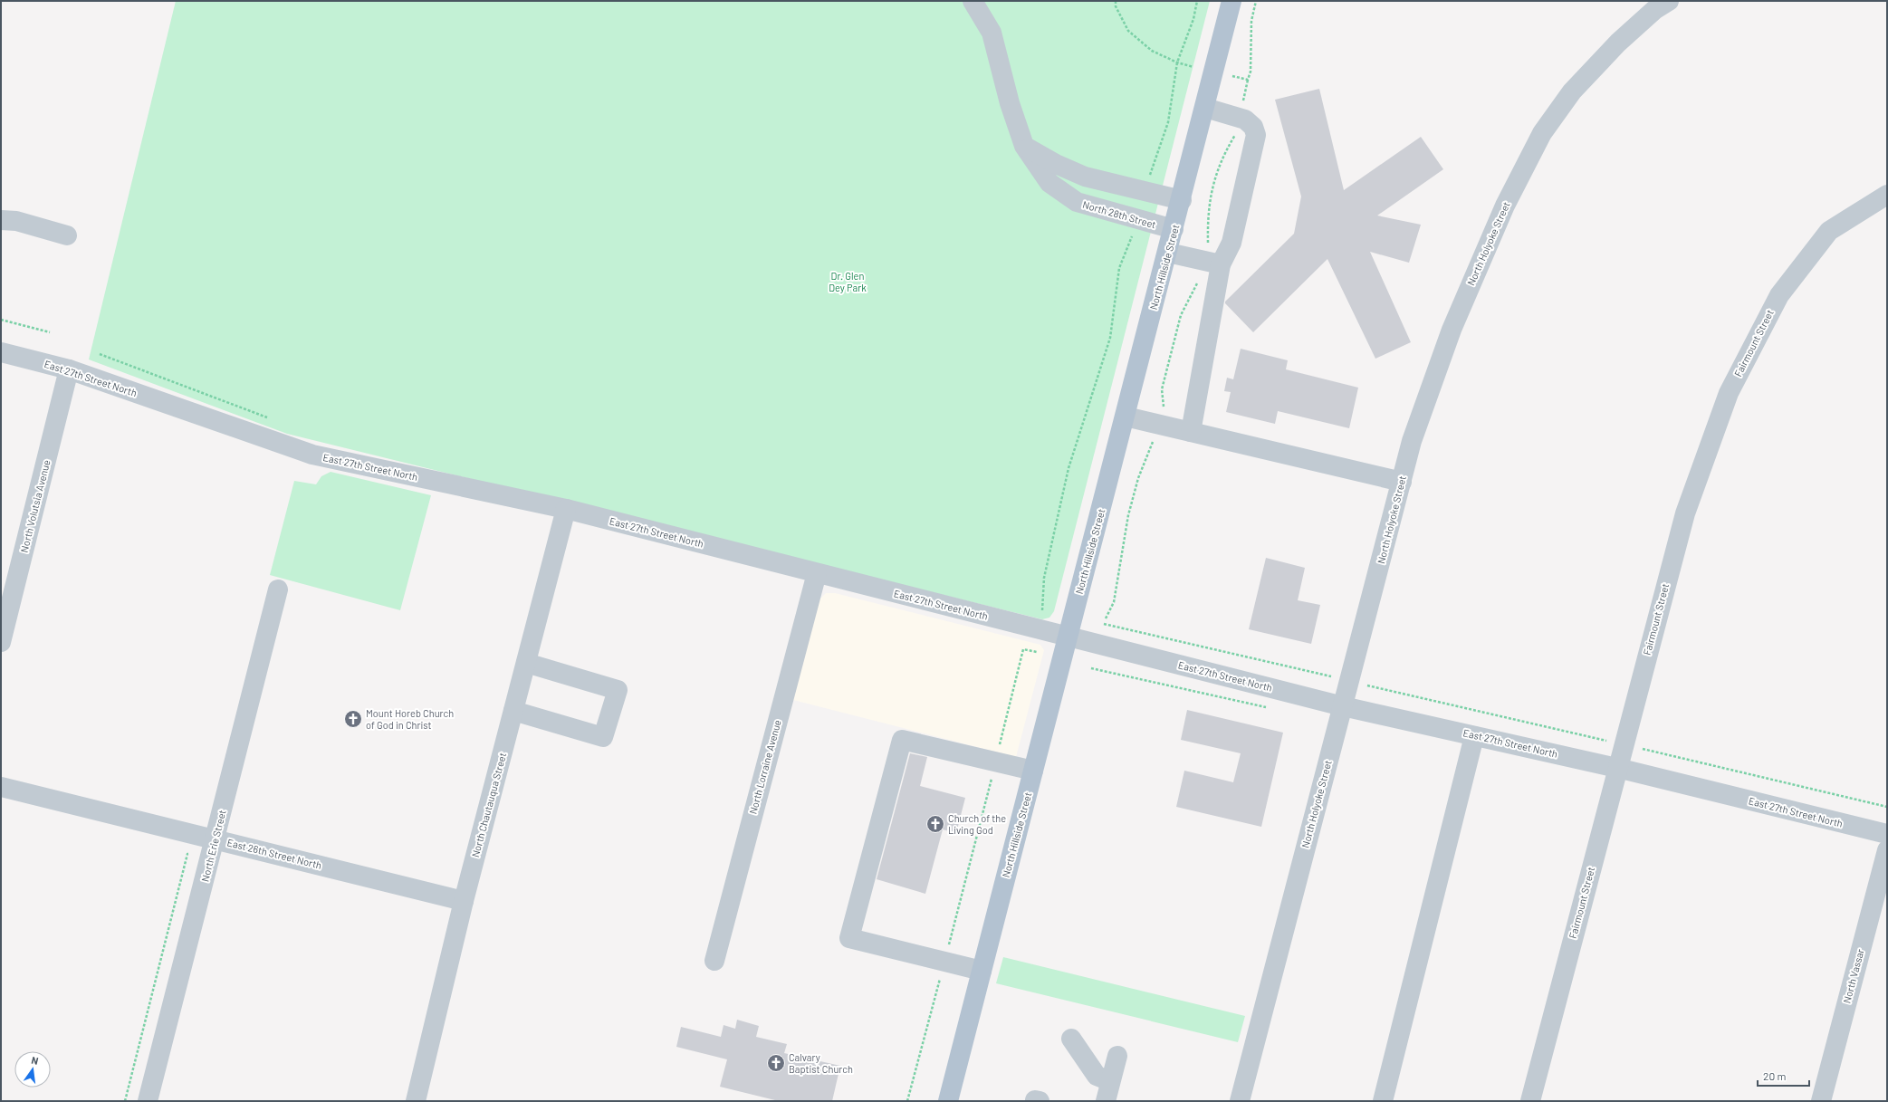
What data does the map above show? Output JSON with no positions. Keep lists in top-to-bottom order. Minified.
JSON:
{"streets":{"main road":["North Hillside Street"],"street":["North 28th Street","North Holyoke Street","Fairmount Street","East 27th Street North","North Volutsia Avenue","North Lorraine Avenue","North Chautauqua Street","North Erie Street","East 26th Street North","North Vassar"]},"crossings":[["North 28th Street","North Hillside Street"],["North Holyoke Street","East 27th Street North"],["North Hillside Street","East 27th Street North"],["Fairmount Street","East 27th Street North"],["East 27th Street North","North Volutsia Avenue"],["East 27th Street North","North Lorraine Avenue"],["East 27th Street North","North Chautauqua Street"],["North Chautauqua Street","East 26th Street North"],["North Erie Street","East 26th Street North"]],"parks":["Dr. Glen Dey Park"],"places":{"church":["Mount Horeb Church of God in Christ","Church of the Living God","Calvary Baptist Church"]},"scale_bar":"20 m","north":"top"}
